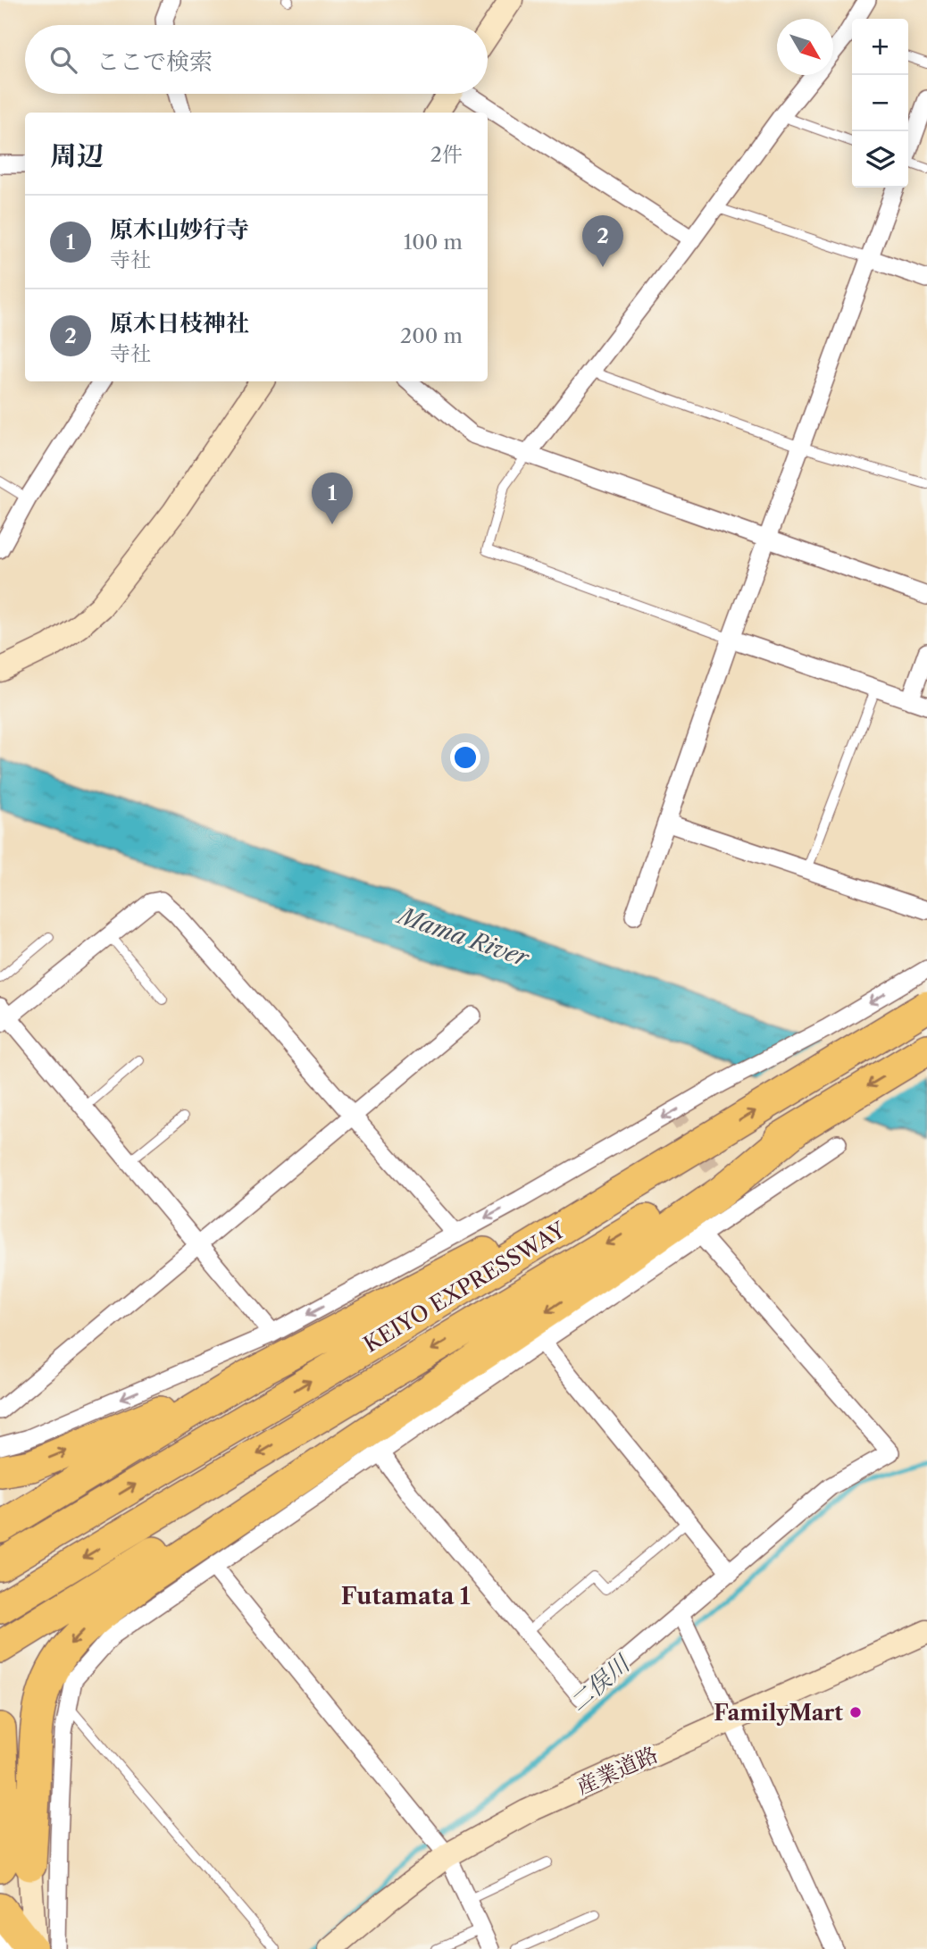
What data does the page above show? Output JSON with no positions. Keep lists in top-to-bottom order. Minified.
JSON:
{"streets":{"highway":["KEIYO EXPRESSWAY"],"main road":["産業道路"]},"districts":["Futamata 1"],"water":["Mama River","二俣川"],"places":["FamilyMart"],"north":"bottom right","page":{"map_buttons":["+","−"],"search":"ここで検索","heading":["周辺","2件"],"list":[{"mark":"1","name":"原木山妙行寺","note":"寺社","value":"100 m"},{"mark":"2","name":"原木日枝神社","note":"寺社","value":"200 m"}],"pins":["2","1"]}}
